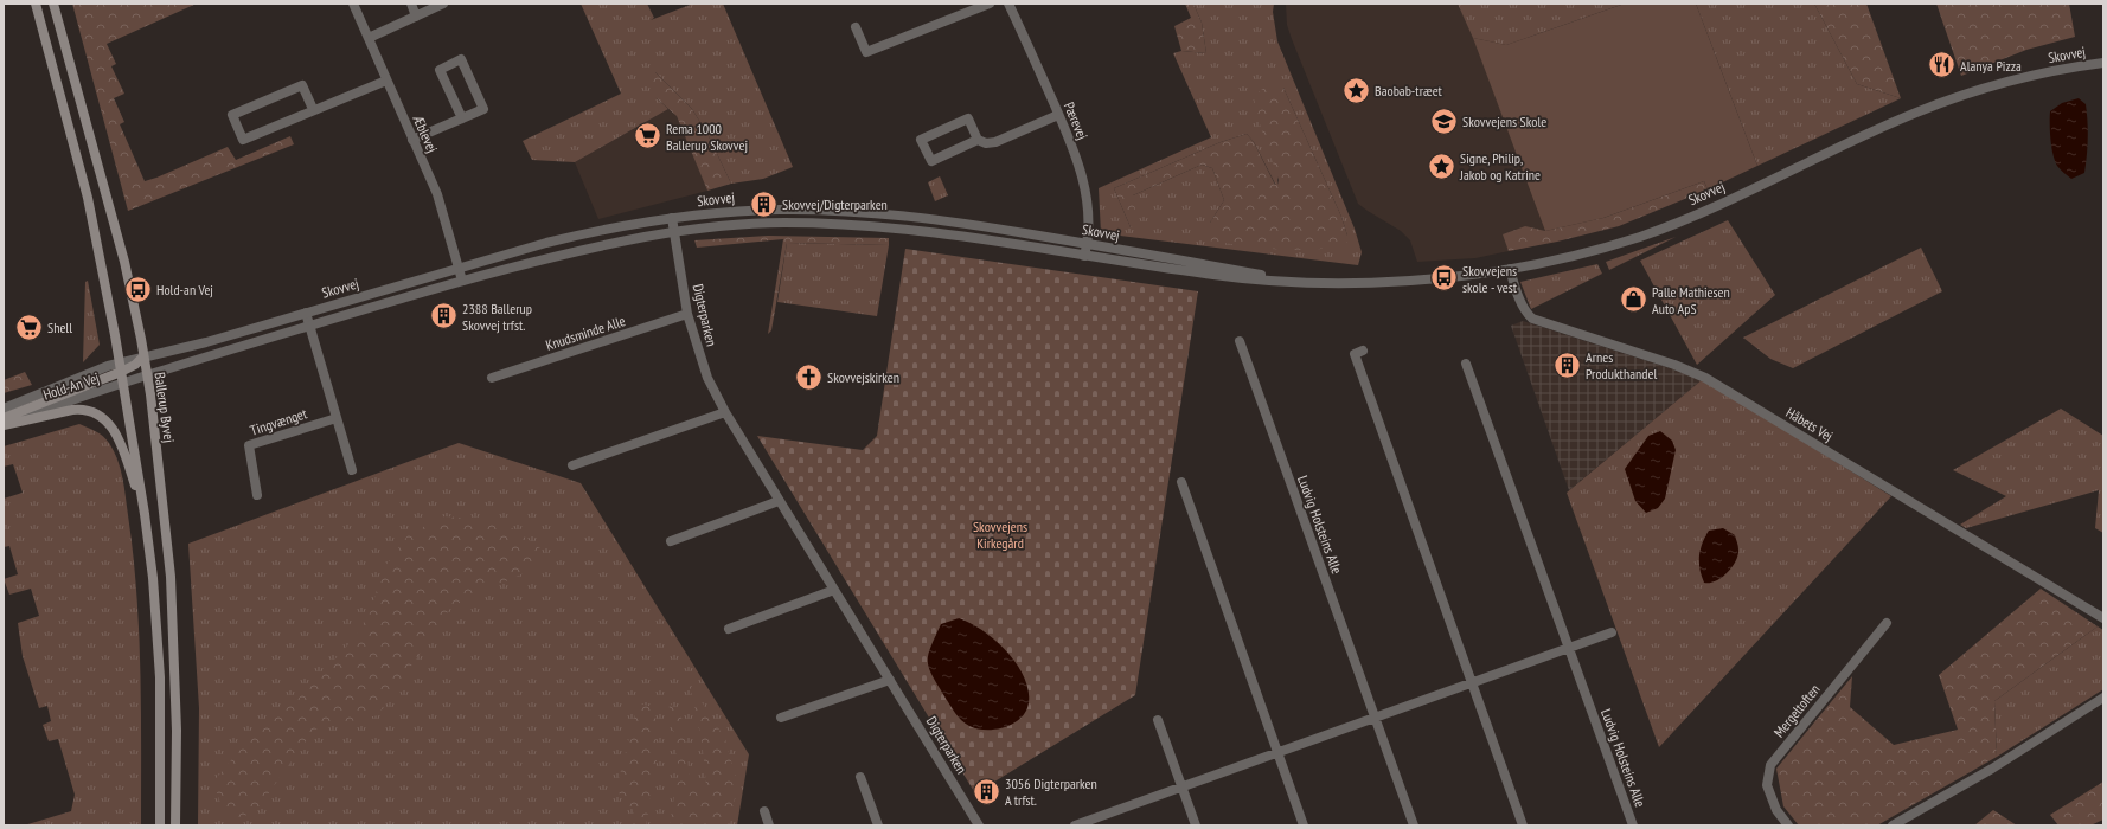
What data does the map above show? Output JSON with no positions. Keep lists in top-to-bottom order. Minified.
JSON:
{"streets":{"main road":["Ballerup Byvej"],"street":["Skovvej","Pærevej","Æblevej","Digterparken","Knudsminde Alle","Hold-An Vej","Tingvænget","Håbets Vej","Ludvig Holsteins Alle","Mergeltoften"]},"crossings":[["Skovvej","Pærevej"],["Skovvej","Æblevej"],["Skovvej","Digterparken"],["Skovvej","Hold-An Vej"],["Skovvej","Ballerup Byvej"],["Skovvej","Håbets Vej"],["Digterparken","Knudsminde Alle"],["Hold-An Vej","Ballerup Byvej"]],"parks":["Skovvejens Kirkegård"],"places":{"restaurant":["Alanya Pizza"],"place":["Baobab-træet","Signe, Philip, Jakob og Katrine"],"school or university":["Skovvejens Skole"],"supermarket":["Rema 1000 Ballerup Skovvej","Shell"],"building":["Skovvej/Digterparken","2388 Ballerup Skovvej trfst.","Arnes Produkthandel","3056 Digterparken A trfst."],"bus stop":["Skovvejens skole - vest","Hold-an Vej"],"shop":["Palle Mathiesen Auto ApS"],"church":["Skovvejskirken"]}}
